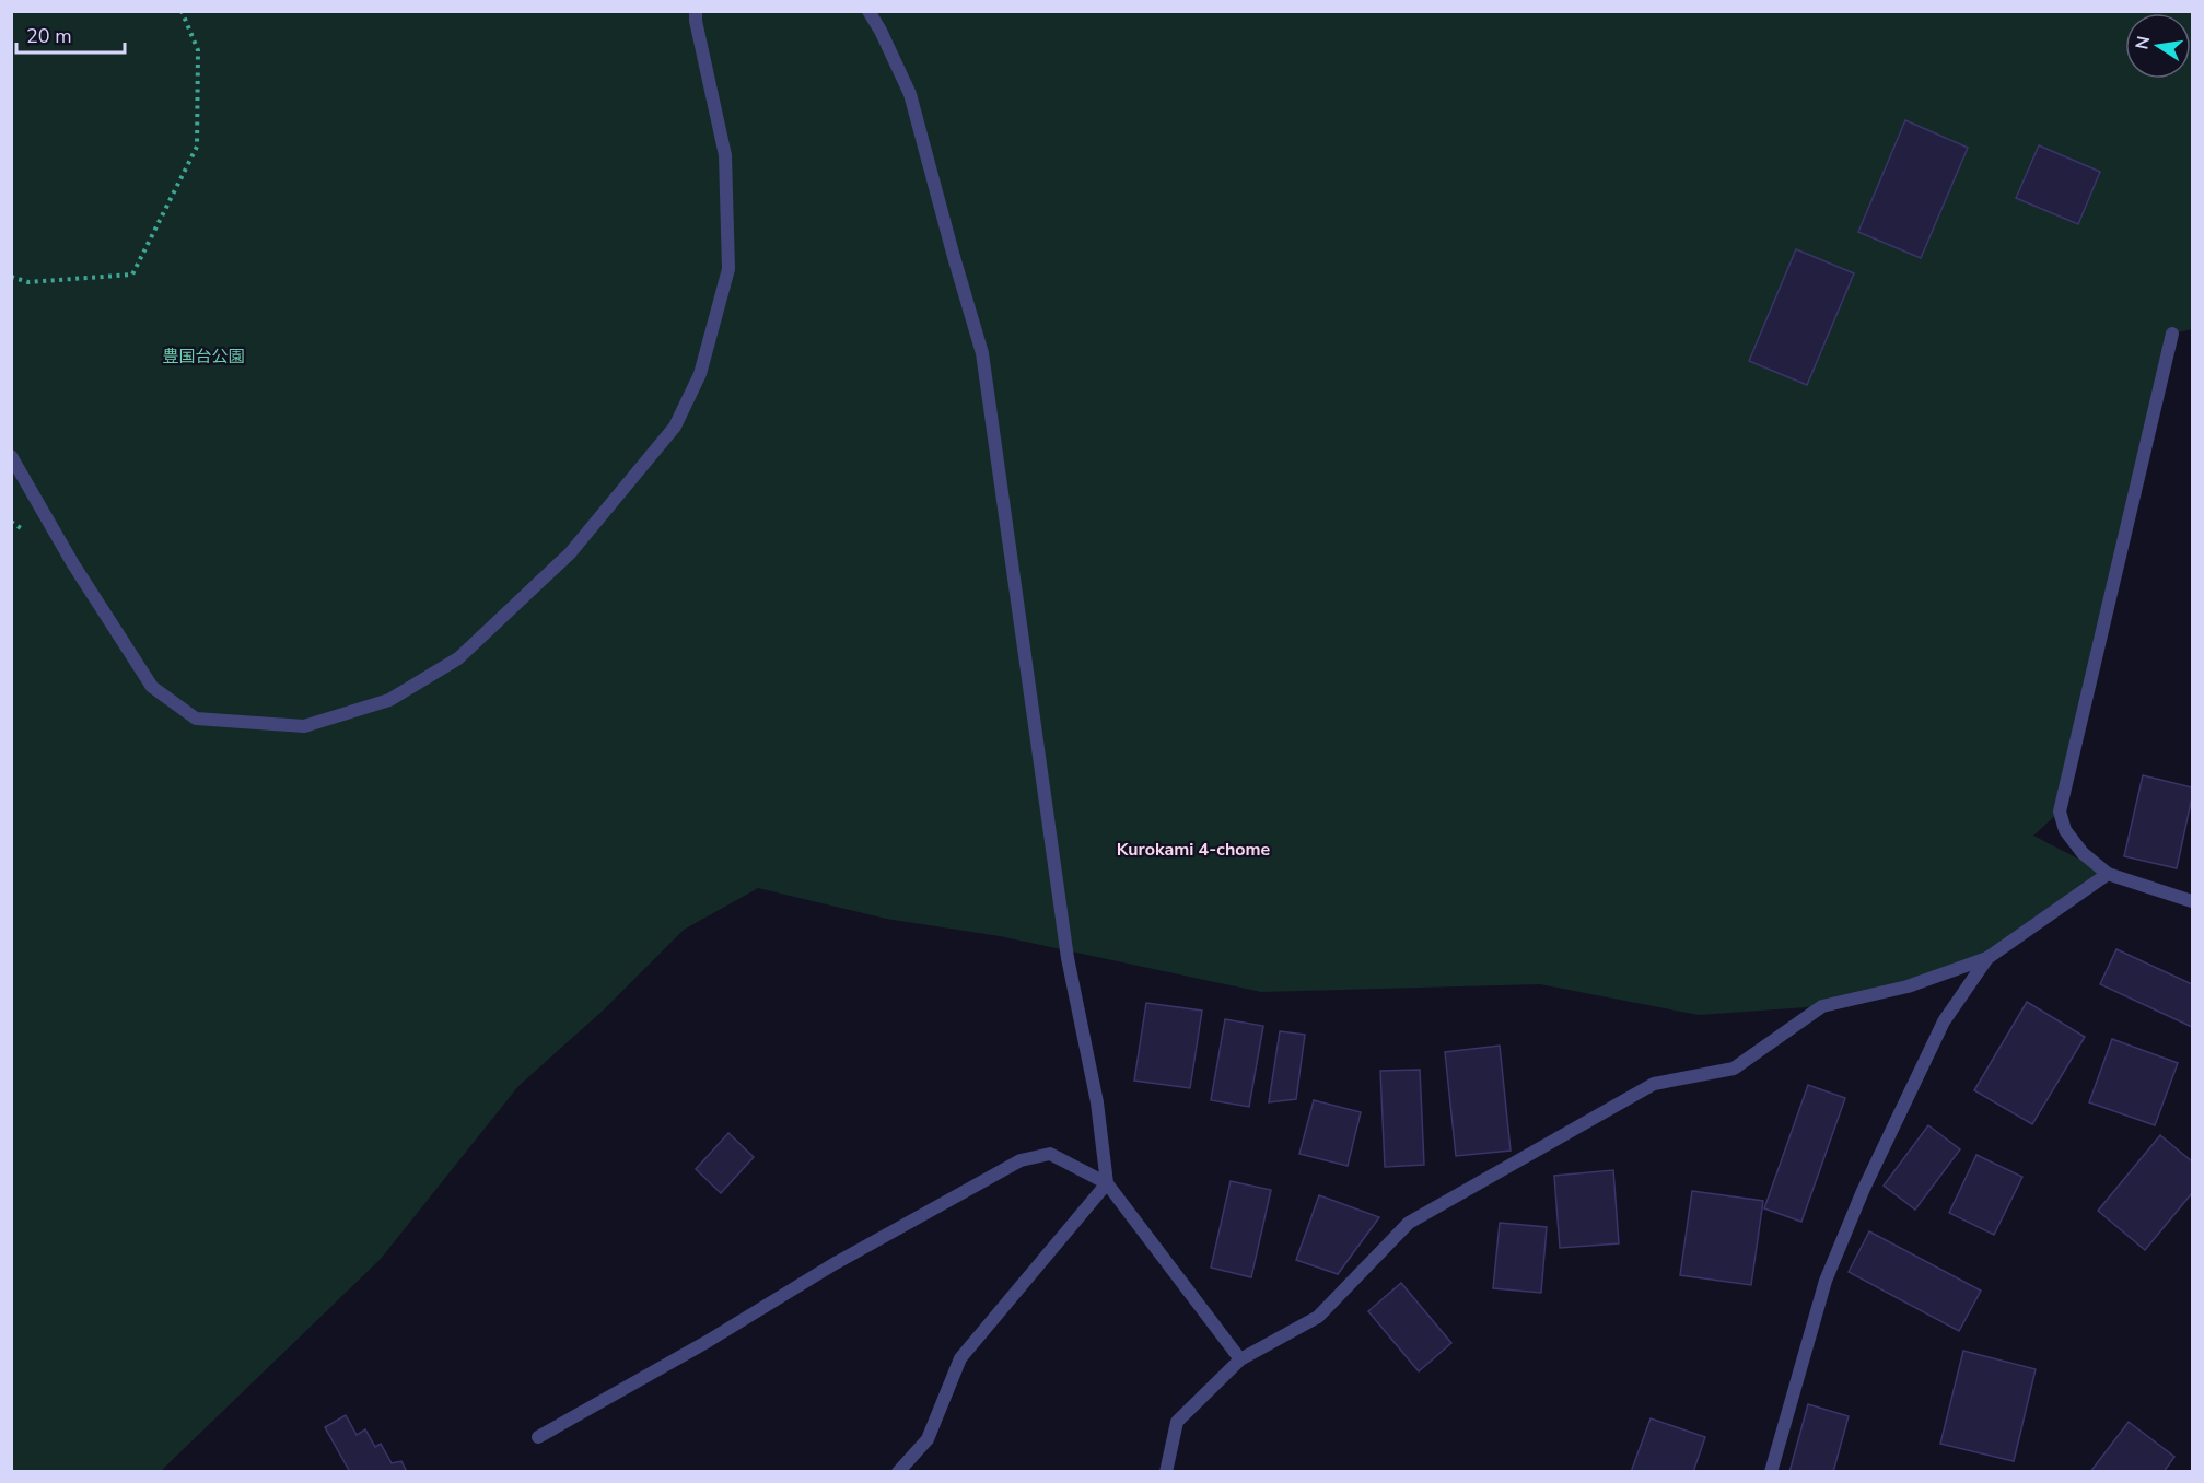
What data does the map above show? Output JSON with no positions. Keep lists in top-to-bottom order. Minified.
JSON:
{"districts":["Kurokami 4-chome"],"parks":["豊国台公園"],"scale_bar":"20 m","north":"left"}
